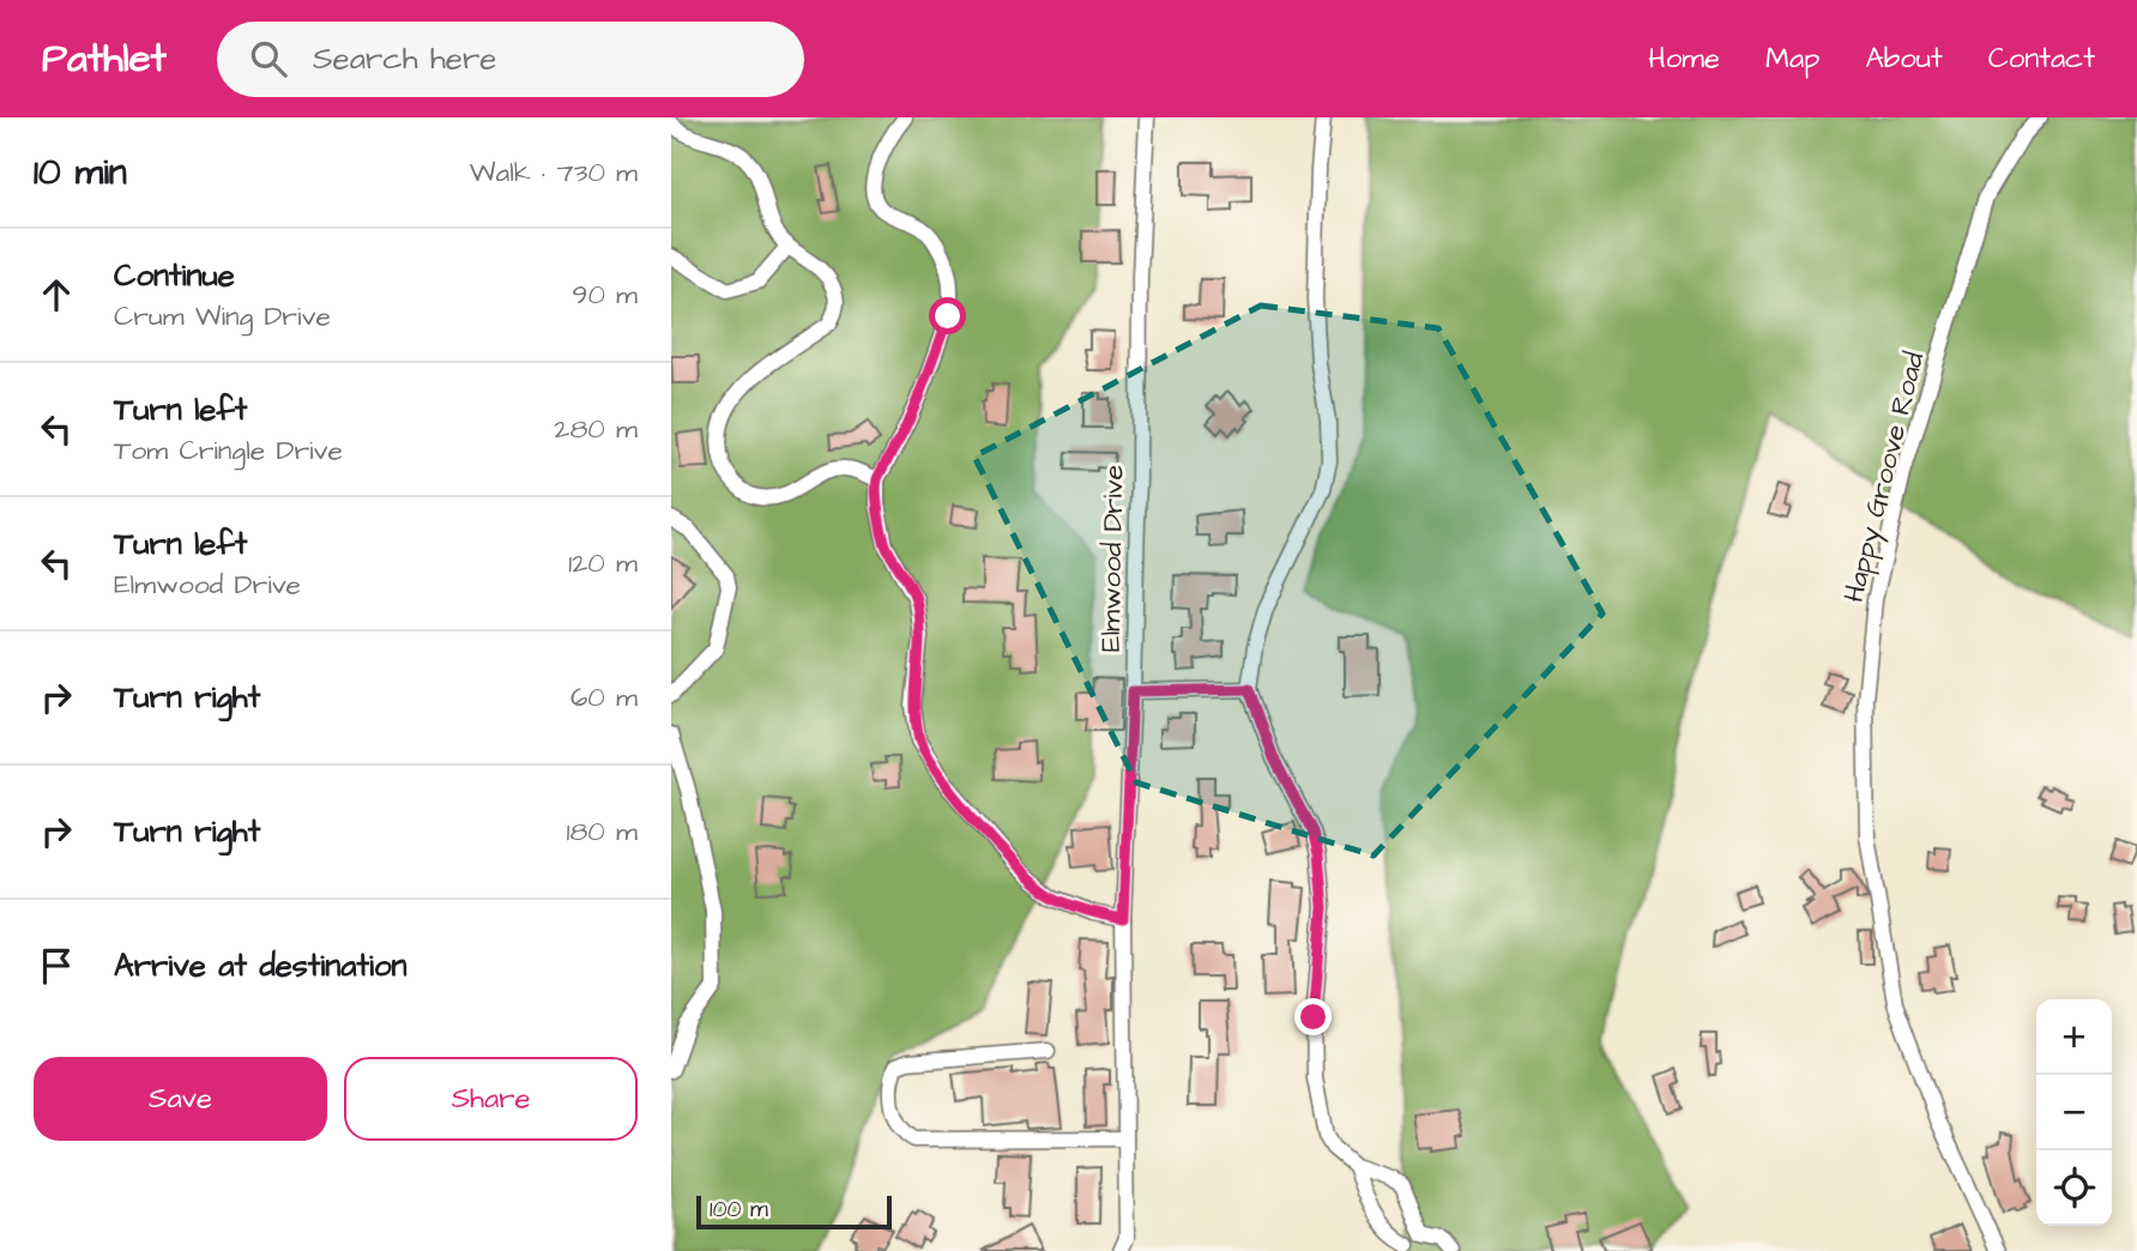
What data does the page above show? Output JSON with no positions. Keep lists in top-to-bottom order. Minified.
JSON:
{"streets":{"street":["Happy Groove Road","Elmwood Drive"]},"scale_bar":"100 m","page":{"header":"Pathlet","search":"Search here","nav":["Home","Map","About","Contact"],"heading":["10 min","Walk · 730 m"],"list":[["Continue","Crum Wing Drive","90 m"],["Turn left","Tom Cringle Drive","280 m"],["Turn left","Elmwood Drive","120 m"],["Turn right","60 m"],["Turn right","180 m"],"Arrive at destination"],"map_buttons":["+","−"],"buttons":["Save","Share"],"scale":"100 m"}}
